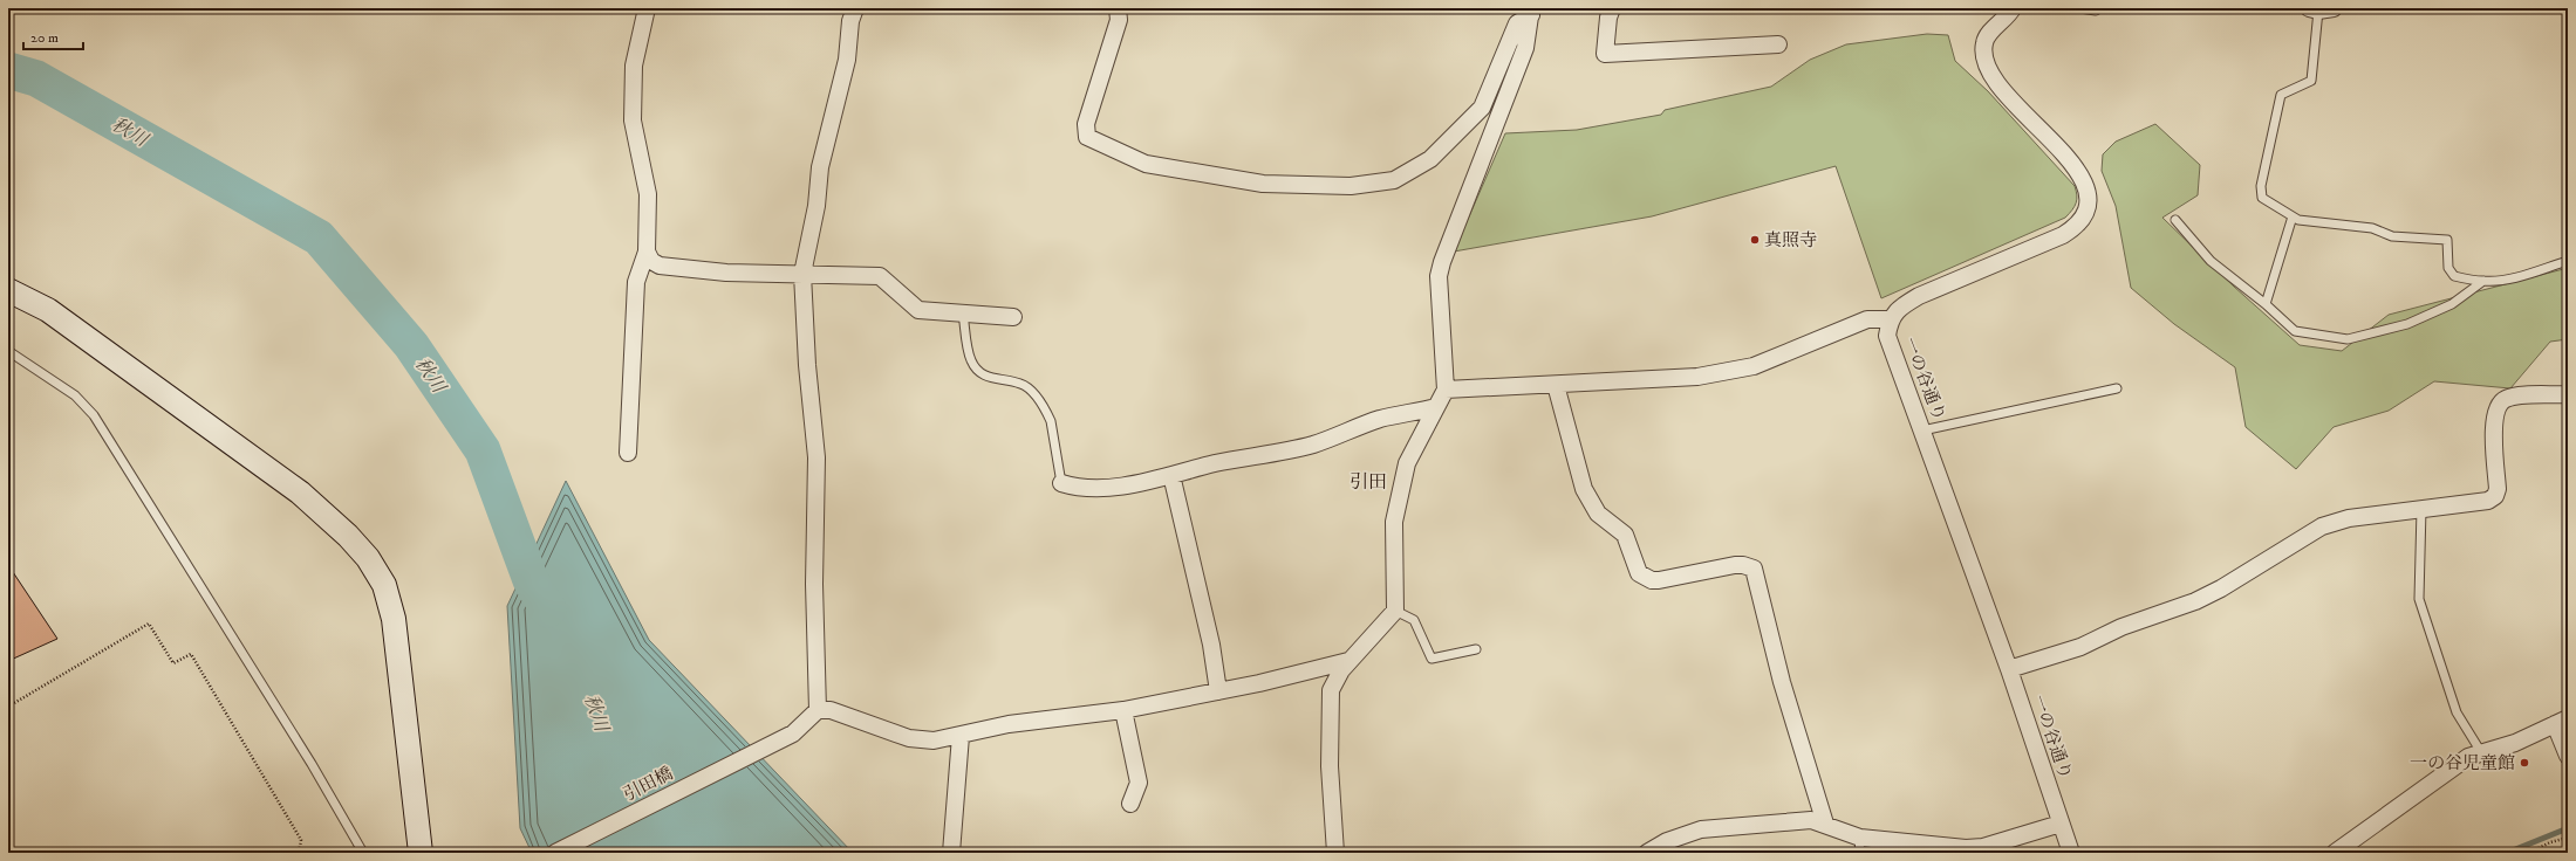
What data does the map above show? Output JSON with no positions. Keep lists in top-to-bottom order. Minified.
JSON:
{"streets":{"street":["一の谷通り","引田橋"]},"districts":["引田"],"water":["秋川"],"places":["真照寺","一の谷児童館"],"scale_bar":"20 m"}
